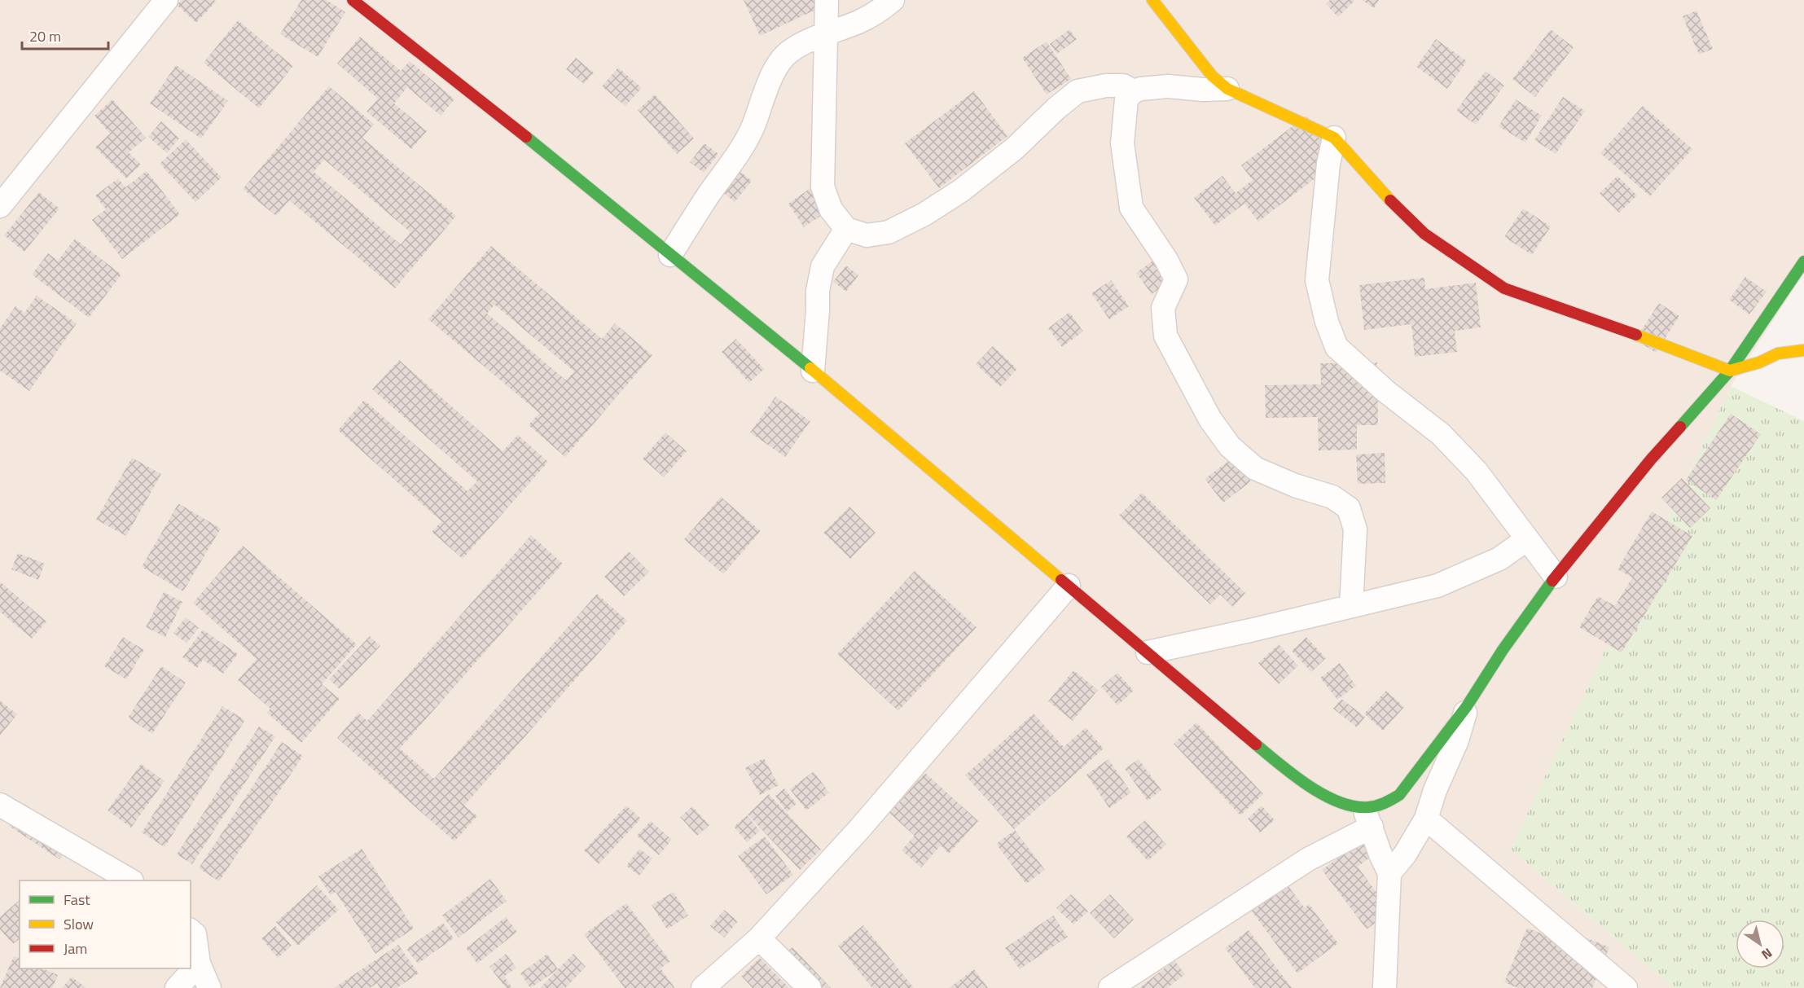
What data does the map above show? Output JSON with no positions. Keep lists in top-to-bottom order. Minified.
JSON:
{"legend":["Fast","Slow","Jam"],"scale_bar":"20 m","north":"bottom right"}
